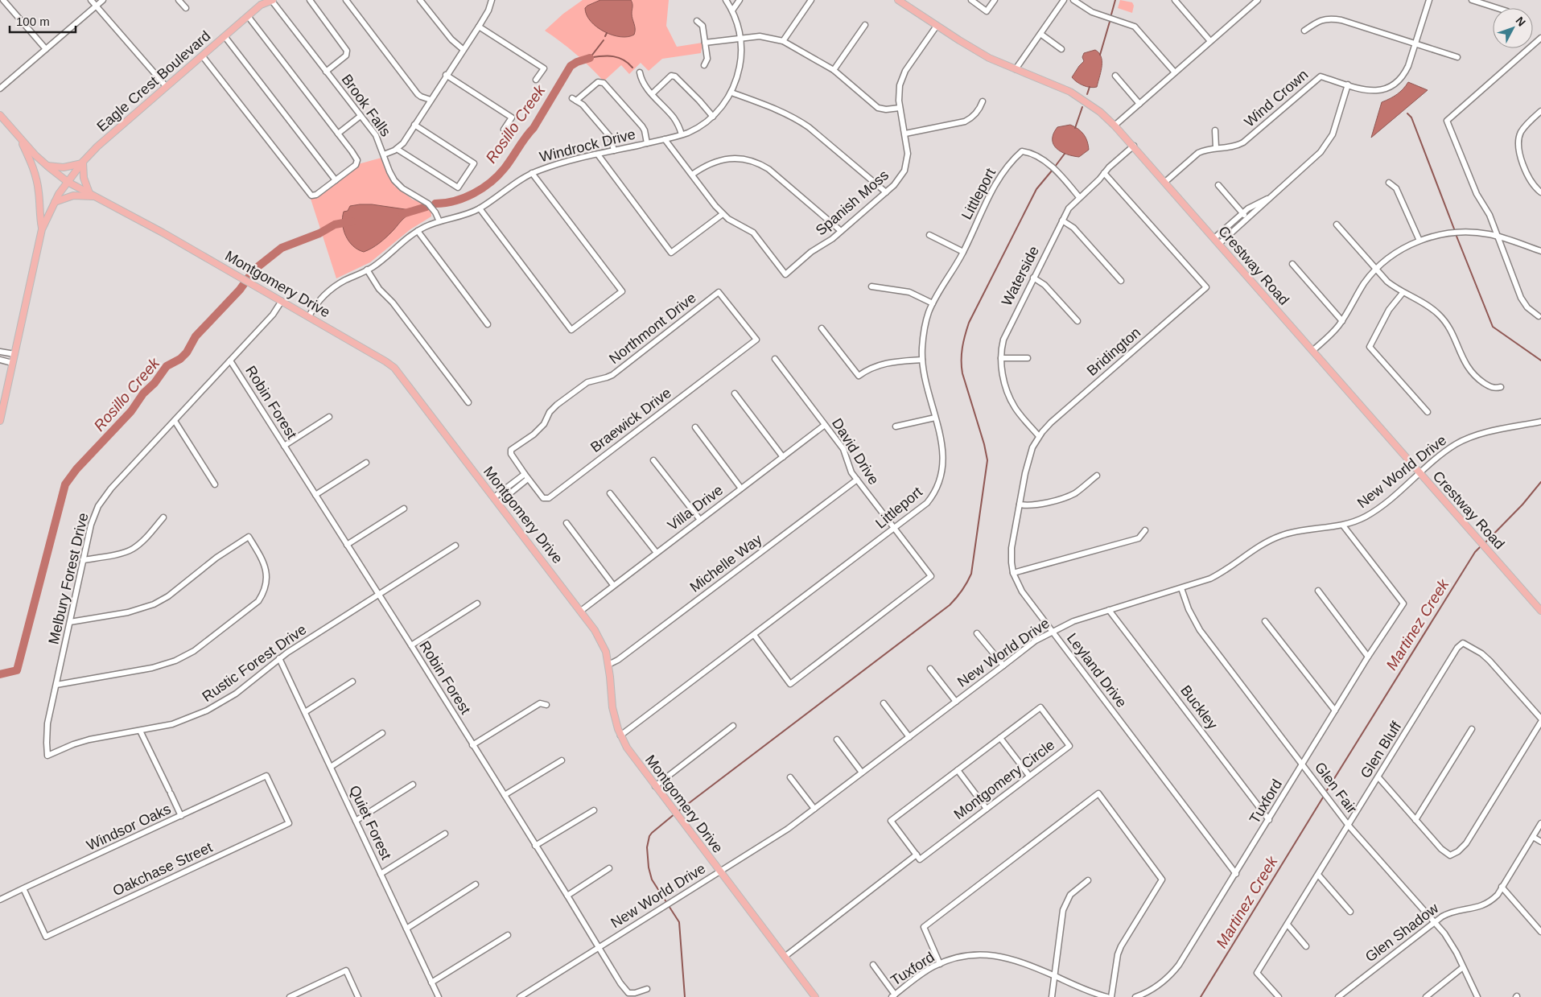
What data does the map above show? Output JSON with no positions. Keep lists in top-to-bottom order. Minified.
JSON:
{"streets":{"main road":["Eagle Crest Boulevard","Crestway Road","Montgomery Drive"],"street":["Wind Crown","Brook Falls","Windrock Drive","Littleport","Spanish Moss","Waterside","Northmont Drive","Bridington","Robin Forest","Braewick Drive","David Drive","New World Drive","Villa Drive","Michelle Way","Melbury Forest Drive","Rustic Forest Drive","Leyland Drive","Buckley","Glen Bluff","Montgomery Circle","Glen Fair","Tuxford","Quiet Forest","Windsor Oaks","Oakchase Street","Glen Shadow"]},"crossings":[["Eagle Crest Boulevard","Brook Falls"],["Eagle Crest Boulevard","Montgomery Drive"],["Wind Crown","Crestway Road"],["Brook Falls","Windrock Drive"],["Windrock Drive","Montgomery Drive"],["Littleport","Waterside"],["Littleport","Montgomery Drive"],["Littleport","David Drive"],["Spanish Moss","Crestway Road"],["Crestway Road","Waterside"],["Crestway Road","New World Drive"],["Waterside","Bridington"],["Waterside","Leyland Drive"],["Montgomery Drive","New World Drive"],["Montgomery Drive","Villa Drive"],["Montgomery Drive","Michelle Way"],["Montgomery Drive","Melbury Forest Drive"],["Northmont Drive","Braewick Drive"],["Bridington","Leyland Drive"],["Robin Forest","New World Drive"],["Robin Forest","Melbury Forest Drive"],["Robin Forest","Rustic Forest Drive"],["David Drive","Villa Drive"],["David Drive","Michelle Way"],["New World Drive","Leyland Drive"],["New World Drive","Buckley"],["New World Drive","Glen Fair"],["New World Drive","Tuxford"],["Melbury Forest Drive","Rustic Forest Drive"],["Rustic Forest Drive","Quiet Forest"],["Leyland Drive","Tuxford"],["Buckley","Tuxford"],["Glen Bluff","Glen Fair"],["Glen Fair","Tuxford"],["Glen Fair","Glen Shadow"],["Windsor Oaks","Oakchase Street"]],"water":["Rosillo Creek","Martinez Creek"],"scale_bar":"100 m","north":"top right"}
